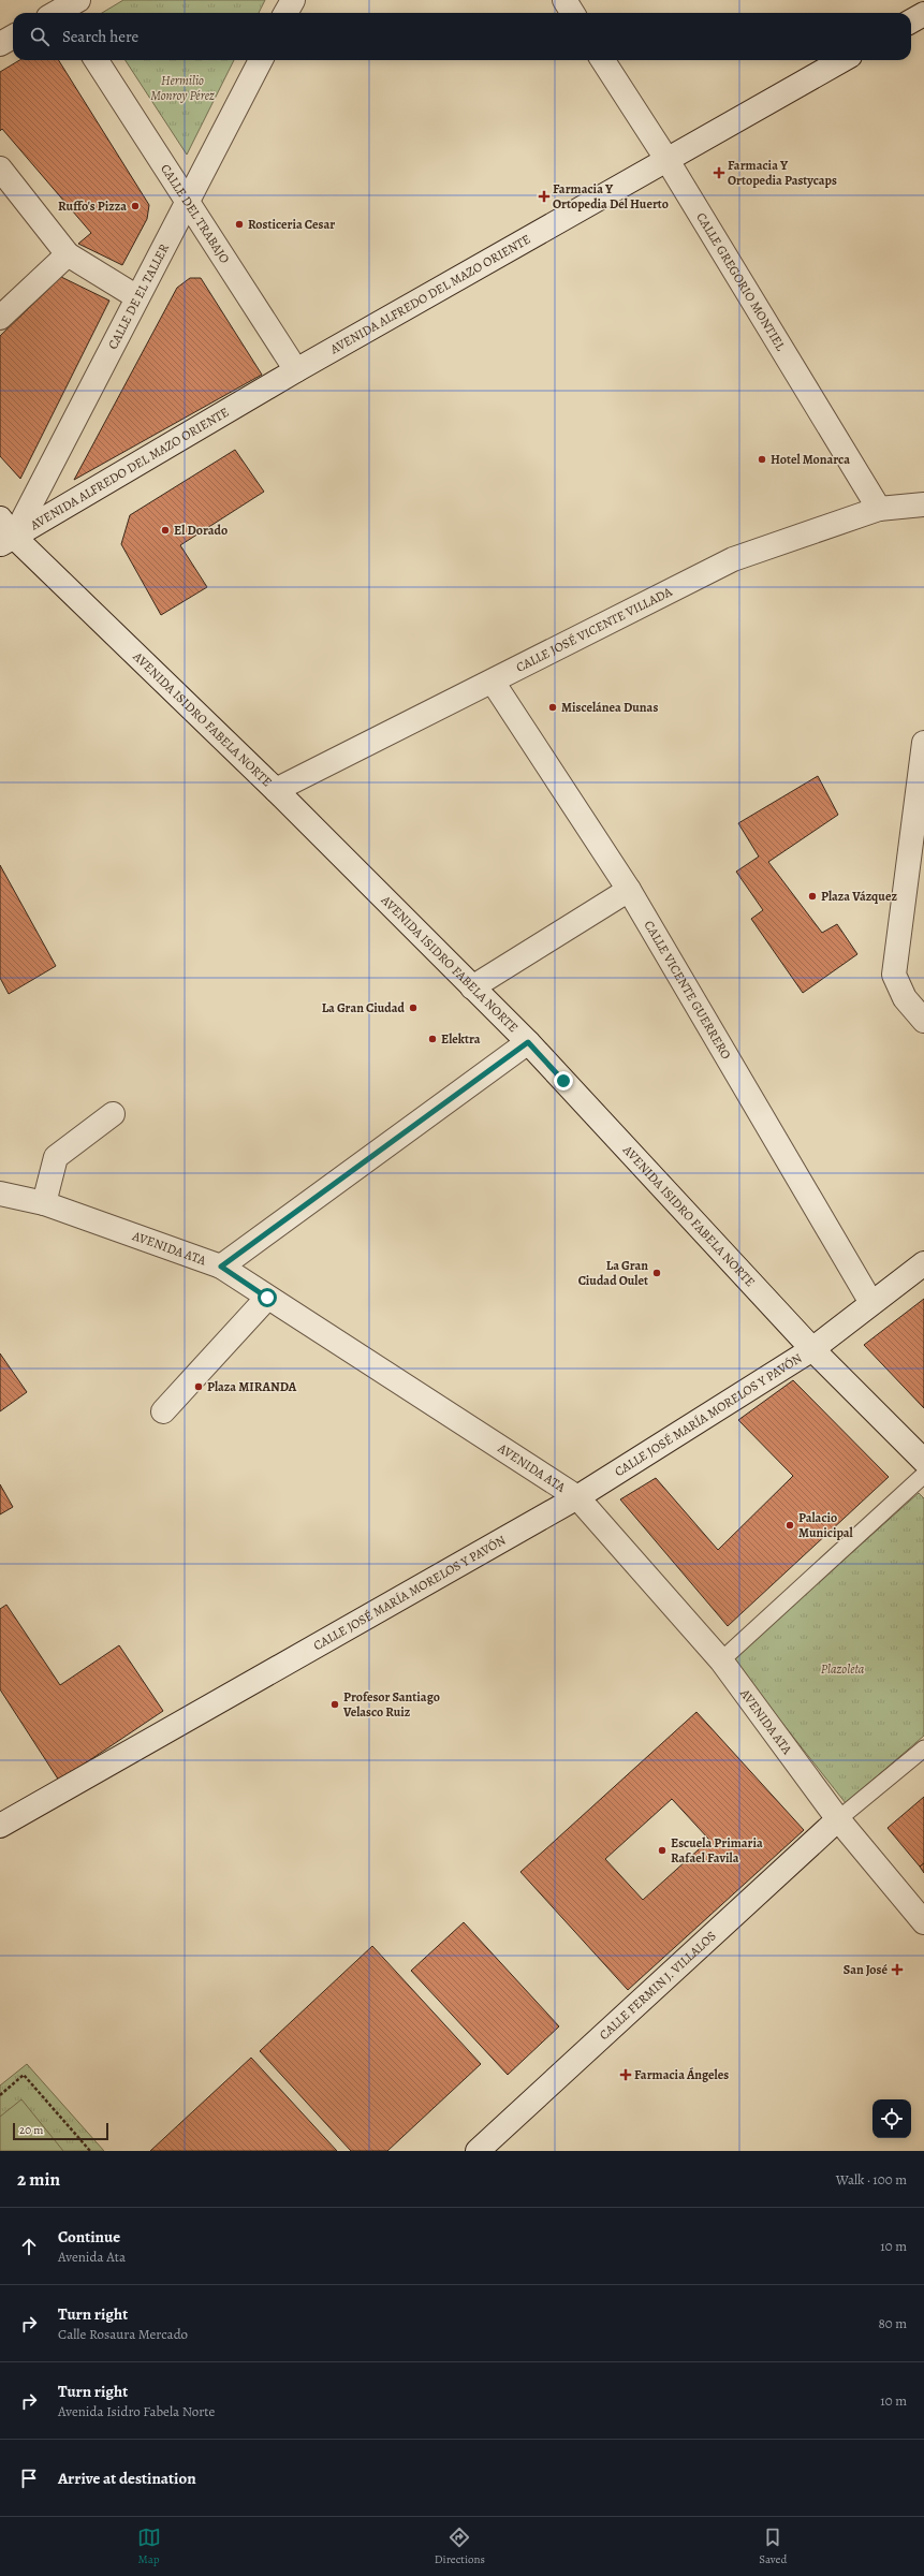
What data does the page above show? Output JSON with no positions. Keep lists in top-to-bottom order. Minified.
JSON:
{"streets":{"street":["CALLE DEL TRABAJO","CALLE GREGORIO MONTIEL","AVENIDA ALFREDO DEL MAZO ORIENTE","CALLE DE EL TALLER","CALLE JOSÉ VICENTE VILLADA","AVENIDA ISIDRO FABELA NORTE","CALLE VICENTE GUERRERO","AVENIDA ATA","CALLE JOSÉ MARÍA MORELOS Y PAVÓN","CALLE FERMIN J. VILLALOS"]},"crossings":[["CALLE DEL TRABAJO","AVENIDA ALFREDO DEL MAZO ORIENTE"],["CALLE DEL TRABAJO","CALLE DE EL TALLER"],["CALLE GREGORIO MONTIEL","AVENIDA ALFREDO DEL MAZO ORIENTE"],["CALLE GREGORIO MONTIEL","CALLE JOSÉ VICENTE VILLADA"],["AVENIDA ALFREDO DEL MAZO ORIENTE","CALLE DE EL TALLER"],["AVENIDA ALFREDO DEL MAZO ORIENTE","AVENIDA ISIDRO FABELA NORTE"],["CALLE DE EL TALLER","AVENIDA ISIDRO FABELA NORTE"],["CALLE JOSÉ VICENTE VILLADA","AVENIDA ISIDRO FABELA NORTE"],["CALLE JOSÉ VICENTE VILLADA","CALLE VICENTE GUERRERO"],["AVENIDA ISIDRO FABELA NORTE","CALLE JOSÉ MARÍA MORELOS Y PAVÓN"],["CALLE VICENTE GUERRERO","CALLE JOSÉ MARÍA MORELOS Y PAVÓN"],["AVENIDA ATA","CALLE JOSÉ MARÍA MORELOS Y PAVÓN"],["AVENIDA ATA","CALLE FERMIN J. VILLALOS"]],"parks":["Hermilio Monroy Pérez","Plazoleta"],"places":{"health":["Farmacia Y Ortopedia Pastycaps","Farmacia Y Ortopedia Del Huerto","San José","Farmacia Ángeles"],"other":["Ruffo's Pizza","Rosticeria Cesar","Hotel Monarca","El Dorado","Miscelánea Dunas","Plaza Vázquez","La Gran Ciudad","Elektra","La Gran Ciudad Oulet","Plaza MIRANDA","Palacio Municipal","Profesor Santiago Velasco Ruiz","Escuela Primaria Rafael Favila"]},"scale_bar":"20 m","page":{"search":"Search here","scale":"20 m","heading":["2 min","Walk · 100 m"],"list":[["Continue","Avenida Ata","10 m"],["Turn right","Calle Rosaura Mercado","80 m"],["Turn right","Avenida Isidro Fabela Norte","10 m"],"Arrive at destination"],"nav":["Map","Directions","Saved"]}}
